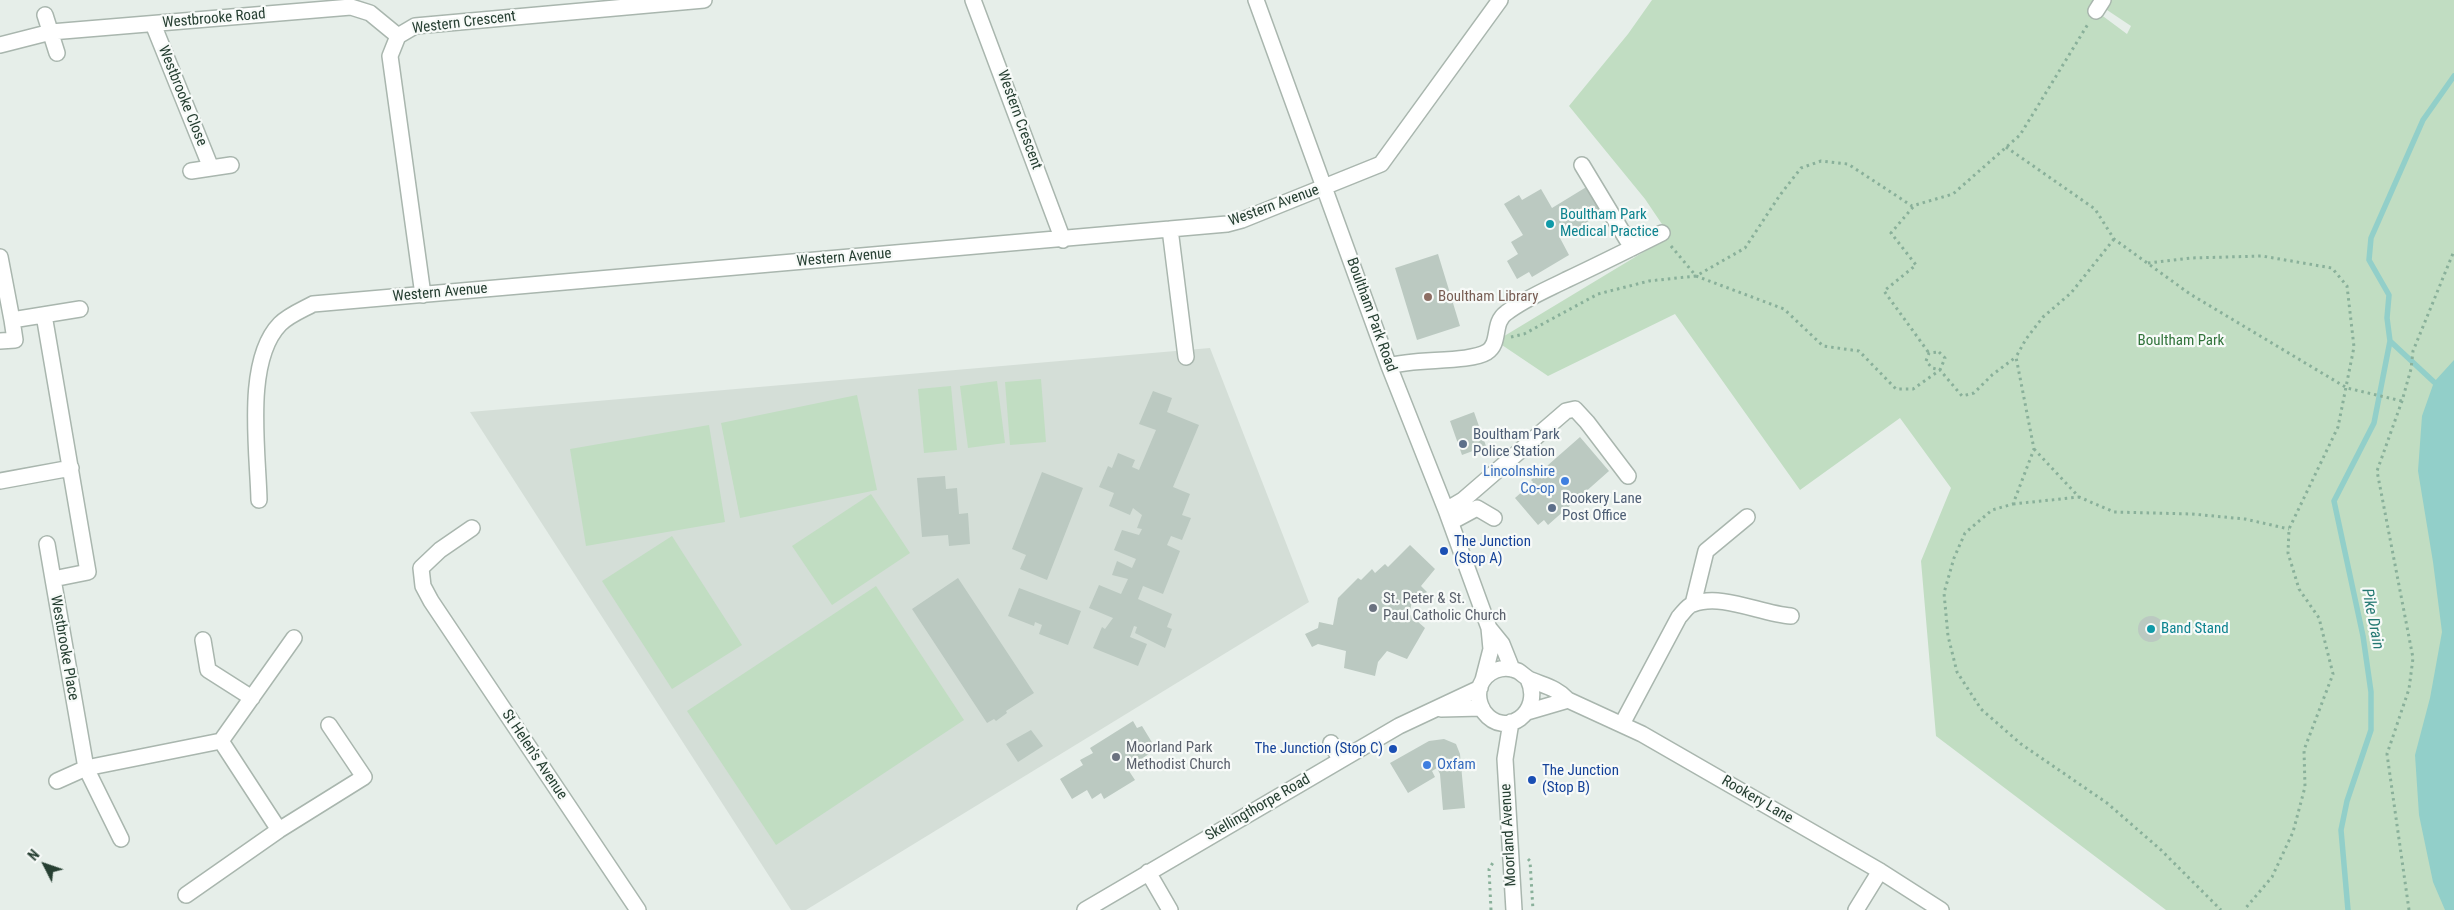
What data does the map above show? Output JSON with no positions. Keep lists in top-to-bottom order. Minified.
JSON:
{"streets":{"street":["Westbrooke Road","Western Crescent","Westbrooke Close","Western Avenue","Boultham Park Road","Westbrooke Place","St Helen's Avenue","Rookery Lane","Skellingthorpe Road","Moorland Avenue"]},"crossings":[["Westbrooke Road","Western Crescent"],["Westbrooke Road","Westbrooke Close"],["Western Crescent","Western Avenue"],["Western Avenue","Boultham Park Road"],["Rookery Lane","Skellingthorpe Road"],["Rookery Lane","Moorland Avenue"],["Skellingthorpe Road","Moorland Avenue"]],"water":["Pike Drain"],"parks":["Boultham Park"],"places":["Boultham Park Medical Practice","Boultham Library","Boultham Park Police Station","Lincolnshire Co-op","Rookery Lane Post Office","The Junction (Stop A)","St. Peter & St. Paul Catholic Church","Band Stand","The Junction (Stop C)","Moorland Park Methodist Church","Oxfam","The Junction (Stop B)"],"north":"top left"}
